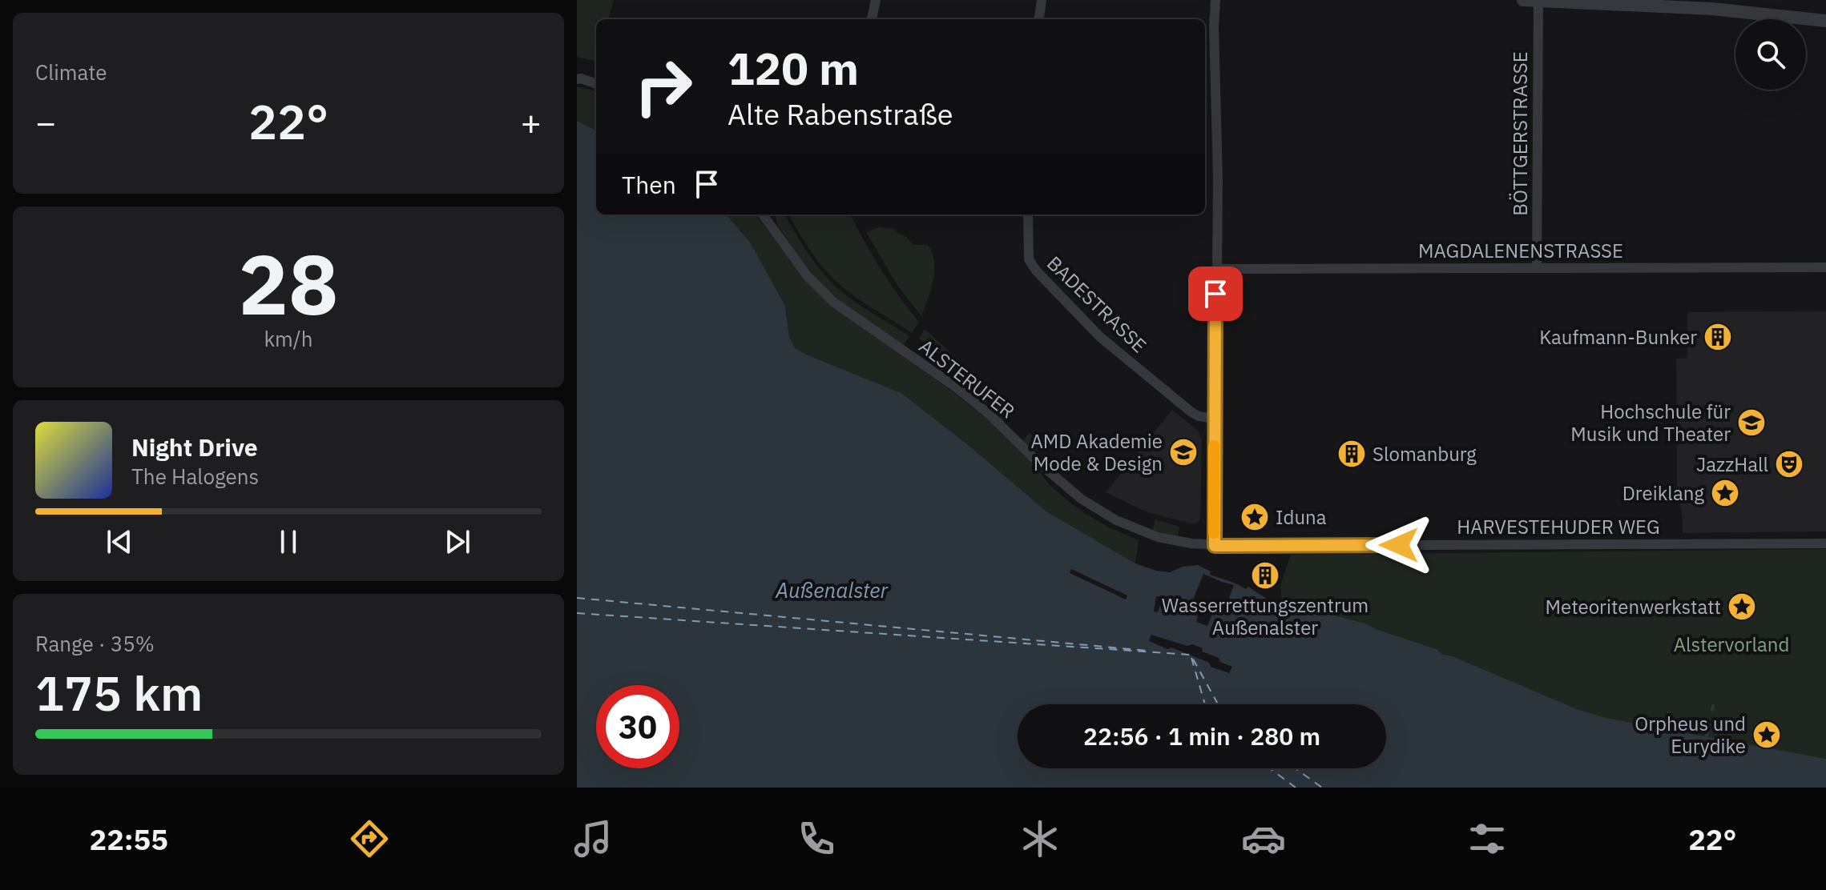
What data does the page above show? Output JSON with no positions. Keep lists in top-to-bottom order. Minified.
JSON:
{"streets":{"street":["BÖTTGERSTRASSE","MAGDALENENSTRASSE","BADESTRASSE","ALSTERUFER","HARVESTEHUDER WEG"]},"crossings":[["BÖTTGERSTRASSE","MAGDALENENSTRASSE"],["ALSTERUFER","HARVESTEHUDER WEG"]],"water":["Außenalster"],"parks":["Alstervorland"],"places":{"building":["Kaufmann-Bunker","Slomanburg","Wasserrettungszentrum Außenalster"],"school or university":["Hochschule für Musik und Theater","AMD Akademie Mode & Design"],"theatre":["JazzHall"],"place":["Dreiklang","Iduna","Meteoritenwerkstatt","Orpheus und Eurydike"]},"page":{"tile":["Climate",["28","km/h"],["Range · 35%","175 km"]],"turn":["120 m","Alte Rabenstraße"],"heat":["−","22°","+"],"then":"Then","song":["Night Drive","The Halogens"],"limit":"30","trip":"22:56 · 1 min · 280 m","tabs":["22:55","22°"]}}
